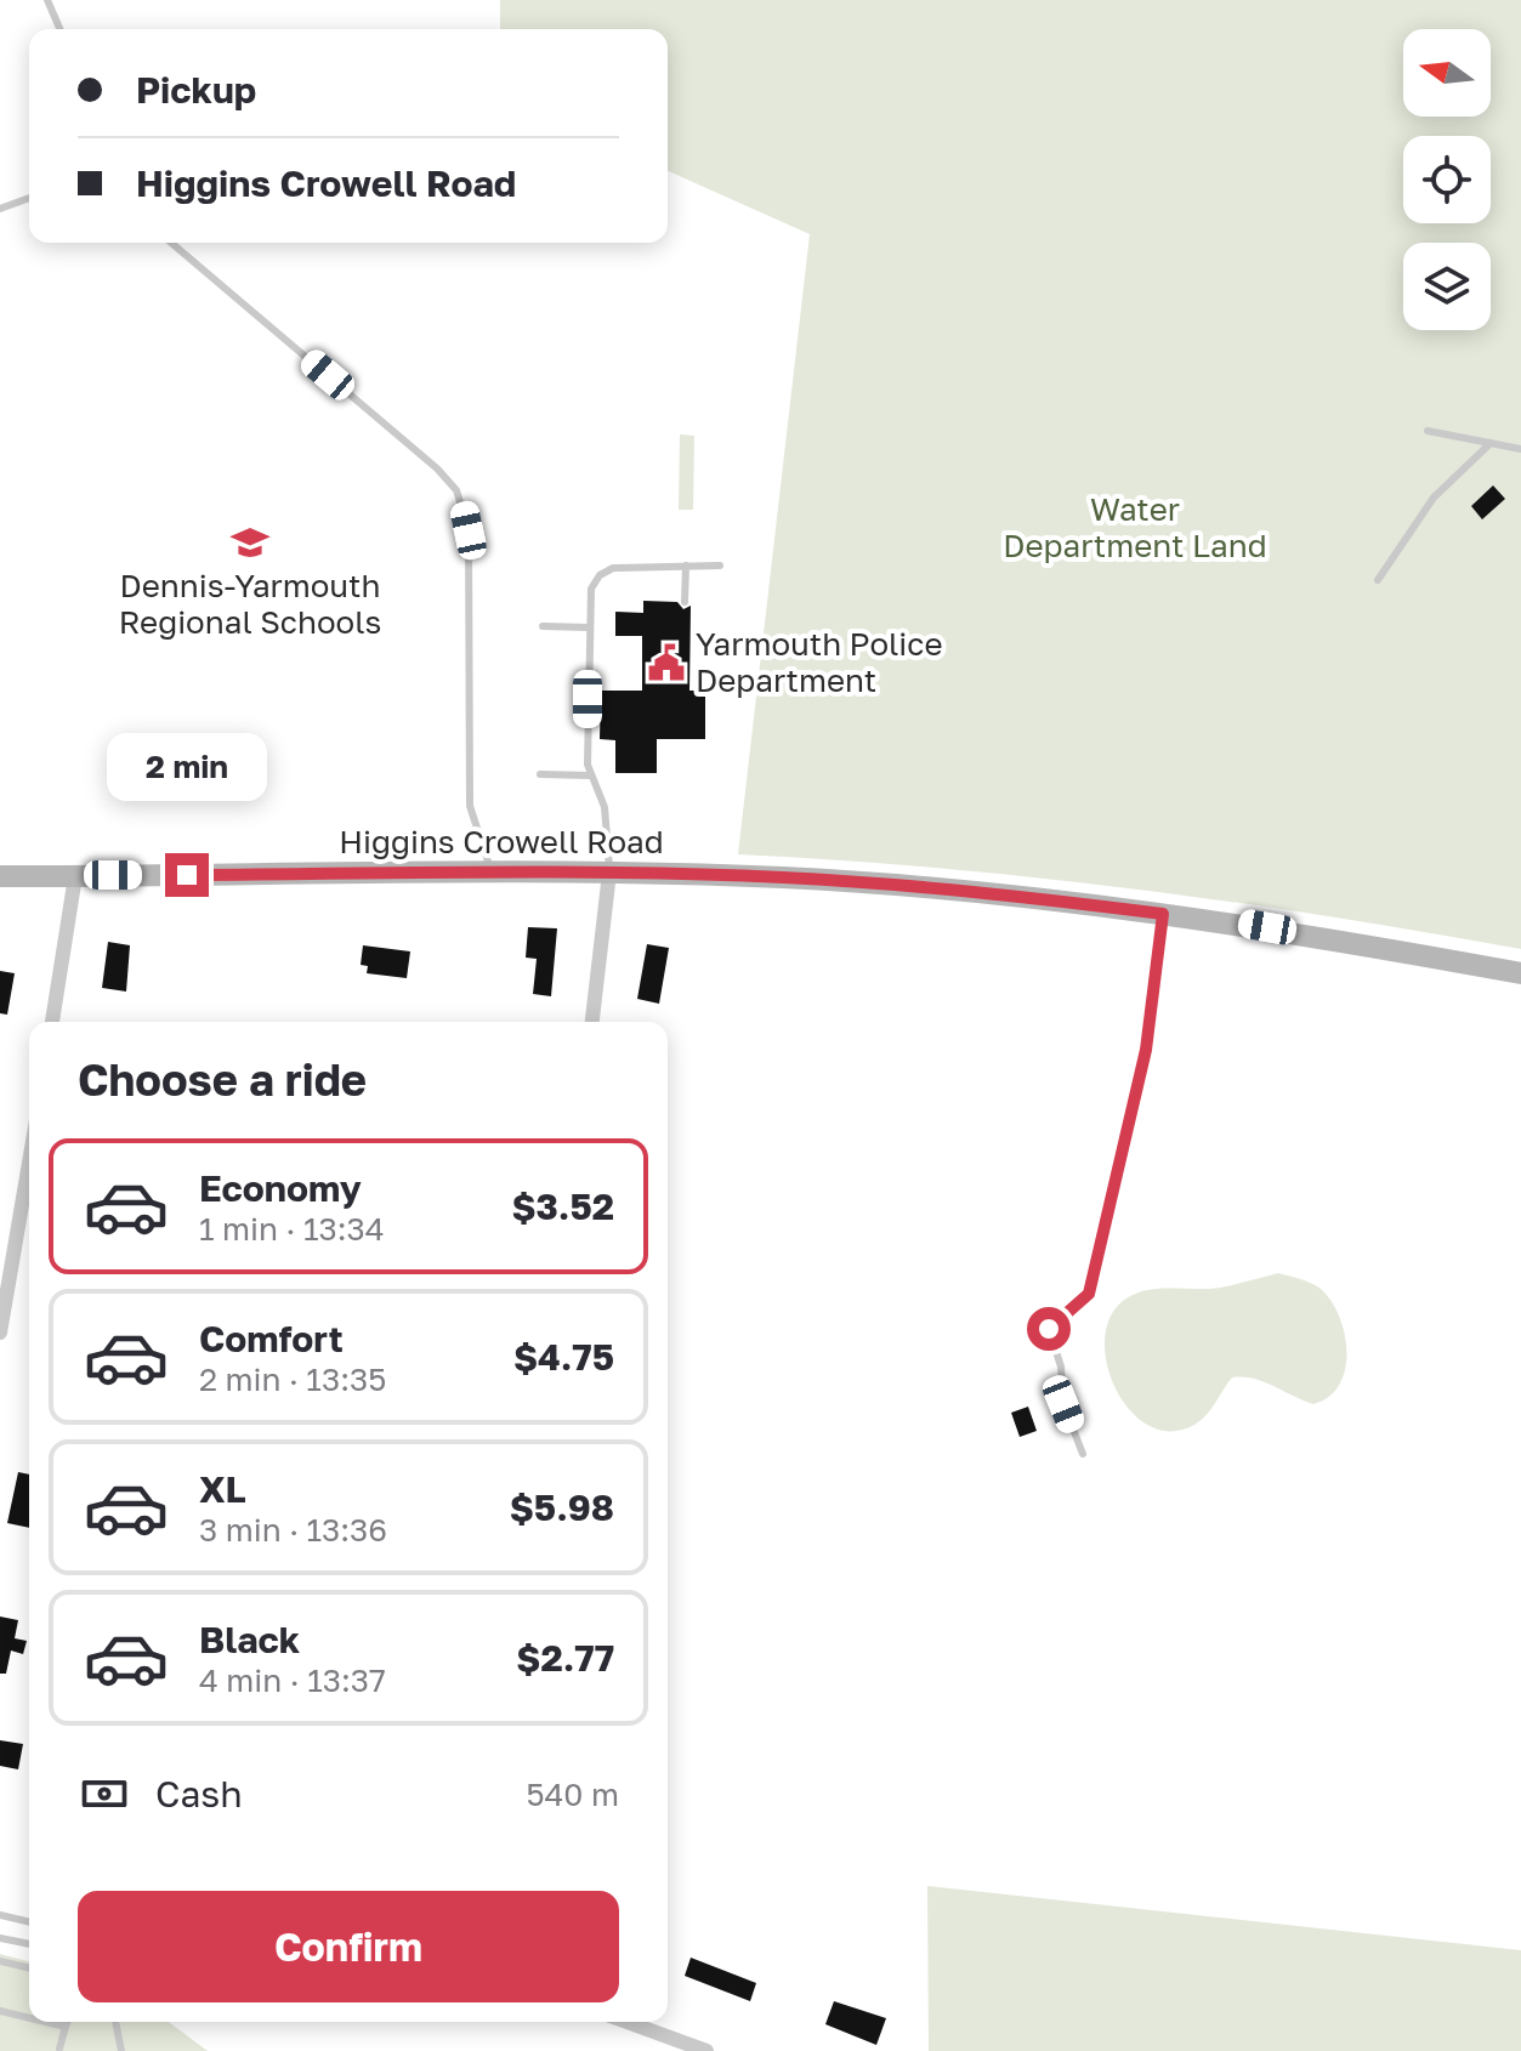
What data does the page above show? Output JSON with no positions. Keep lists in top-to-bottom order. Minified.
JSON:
{"streets":{"main road":["Higgins Crowell Road"]},"parks":["Water Department Land"],"places":{"school or university":["Dennis-Yarmouth Regional Schools"],"public building":["Yarmouth Police Department"]},"north":"left","page":{"banner":["Pickup","Higgins Crowell Road"],"bubble":"2 min","heading":"Choose a ride","list":[{"name":"Economy","note":"1 min · 13:34","value":"$3.52"},{"name":"Comfort","note":"2 min · 13:35","value":"$4.75"},{"name":"XL","note":"3 min · 13:36","value":"$5.98"},{"name":"Black","note":"4 min · 13:37","value":"$2.77"}],"pay":["Cash","540 m"],"buttons":"Confirm"}}
